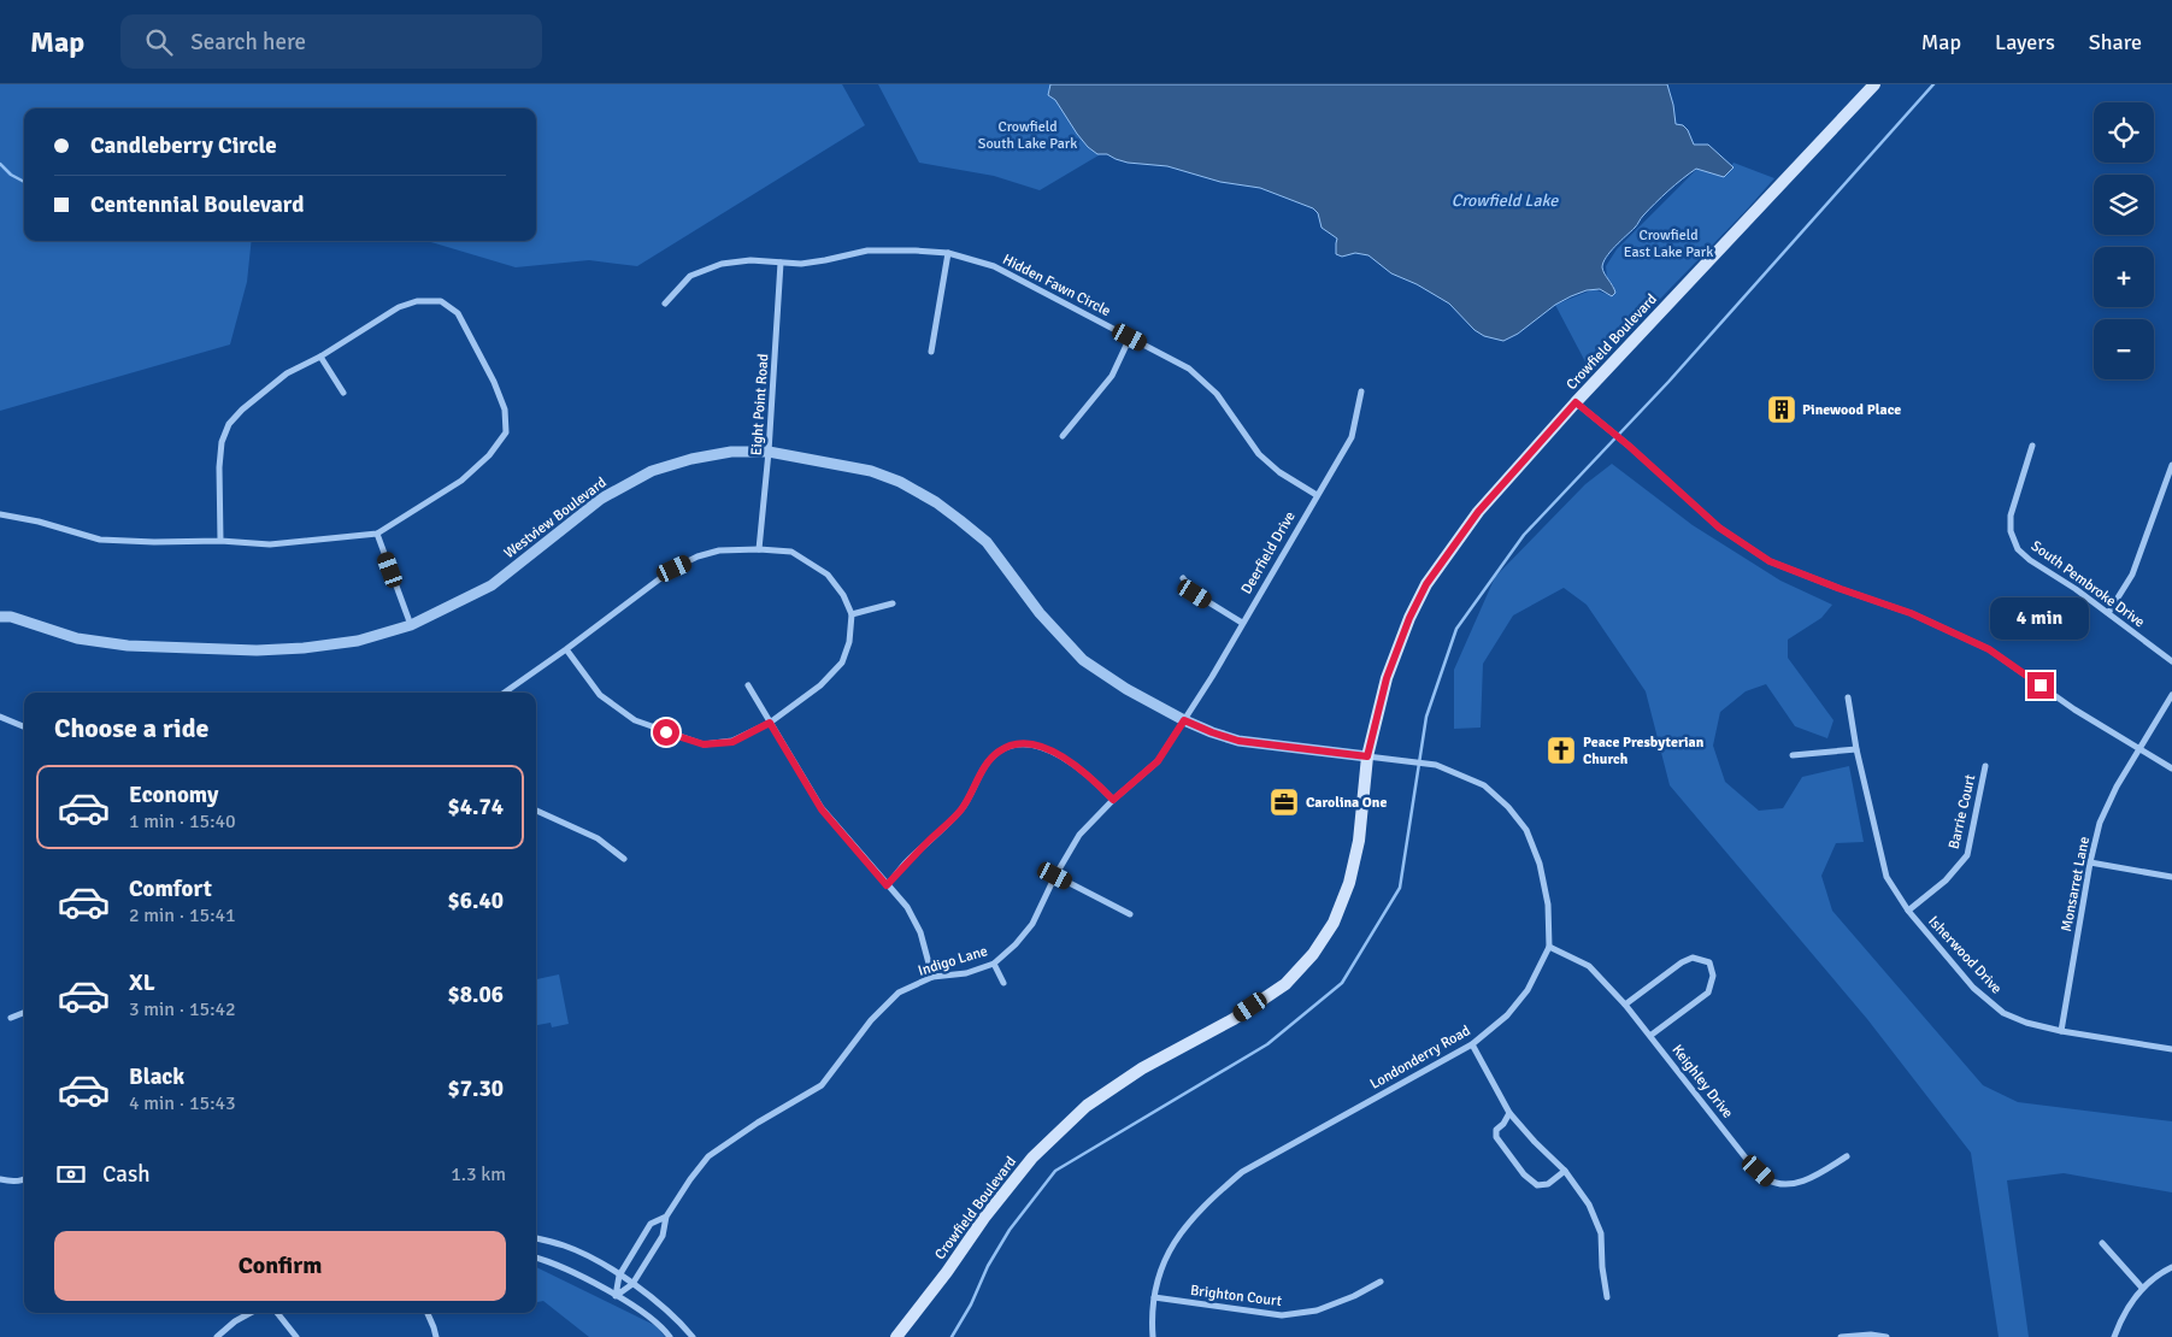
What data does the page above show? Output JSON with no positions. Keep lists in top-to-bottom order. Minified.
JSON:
{"streets":{"main road":["Crowfield Boulevard"],"street":["Hidden Fawn Circle","Eight Point Road","Westview Boulevard","Deerfield Drive","South Pembroke Drive","Barrie Court","Monsarret Lane","Isherwood Drive","Indigo Lane","Londonderry Road","Keighley Drive","Brighton Court"]},"crossings":[["Hidden Fawn Circle","Eight Point Road"],["Hidden Fawn Circle","Deerfield Drive"],["Crowfield Boulevard","Westview Boulevard"],["Crowfield Boulevard","Londonderry Road"],["Eight Point Road","Westview Boulevard"],["Westview Boulevard","Deerfield Drive"],["Westview Boulevard","Indigo Lane"],["Westview Boulevard","Londonderry Road"],["Deerfield Drive","Indigo Lane"],["Barrie Court","Isherwood Drive"],["Monsarret Lane","Isherwood Drive"],["Londonderry Road","Keighley Drive"],["Londonderry Road","Brighton Court"]],"water":["Crowfield Lake"],"parks":["Crowfield South Lake Park","Crowfield East Lake Park"],"places":{"building":["Pinewood Place"],"church":["Peace Presbyterian Church"],"office":["Carolina One"]},"page":{"header":"Map","search":"Search here","nav":["Map","Layers","Share"],"map_buttons":["+","−"],"banner":["Candleberry Circle","Centennial Boulevard"],"bubble":"4 min","heading":"Choose a ride","list":[{"name":"Economy","note":"1 min · 15:40","value":"$4.74"},{"name":"Comfort","note":"2 min · 15:41","value":"$6.40"},{"name":"XL","note":"3 min · 15:42","value":"$8.06"},{"name":"Black","note":"4 min · 15:43","value":"$7.30"}],"pay":["Cash","1.3 km"],"buttons":"Confirm"}}
